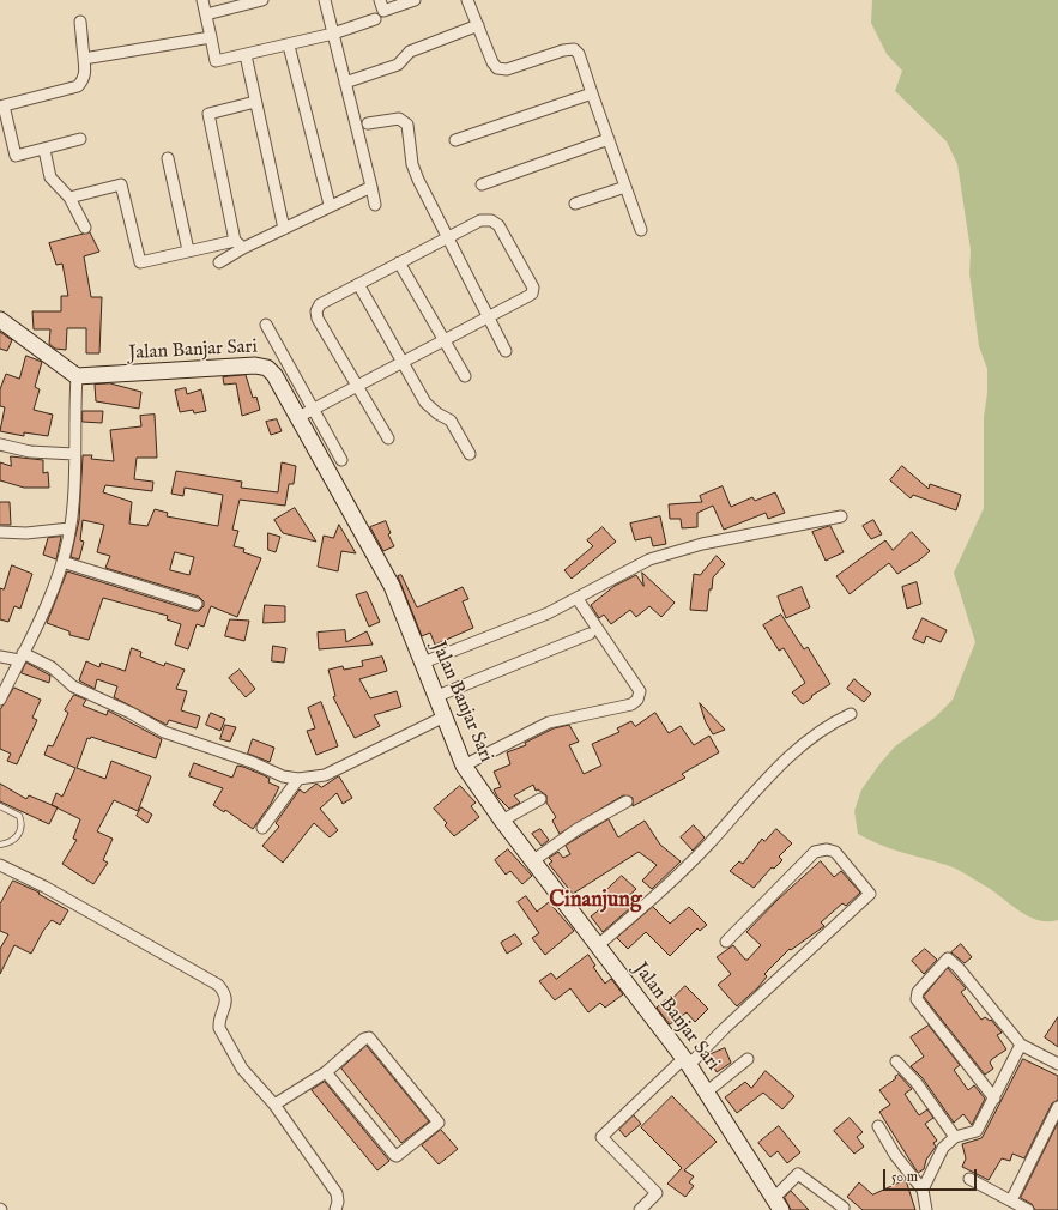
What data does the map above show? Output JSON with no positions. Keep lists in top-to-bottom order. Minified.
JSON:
{"streets":{"street":["Jalan Banjar Sari"]},"districts":["Cinanjung"],"scale_bar":"50 m"}
